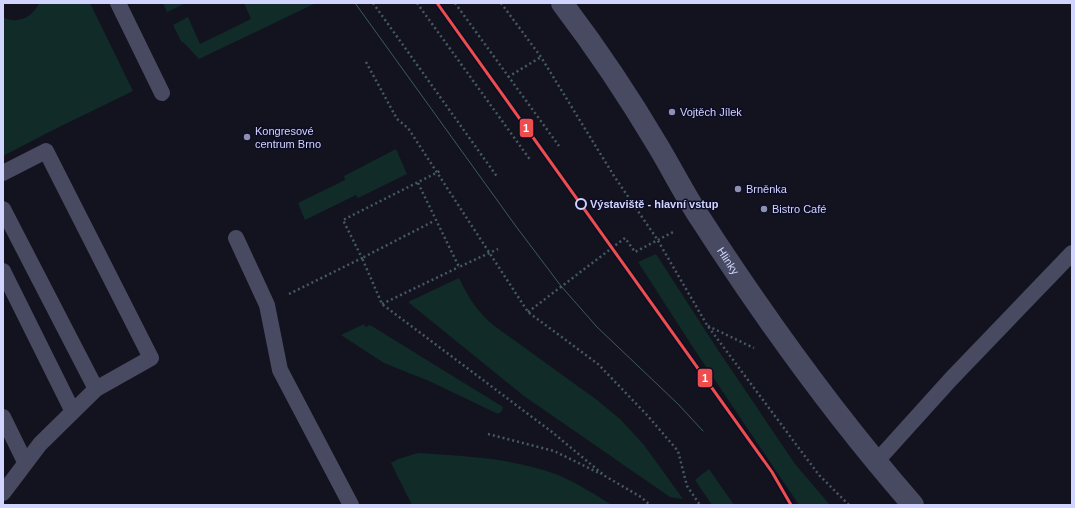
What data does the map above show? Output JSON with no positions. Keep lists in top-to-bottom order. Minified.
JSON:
{"streets":{"street":["Hlinky"]},"places":["Vojtěch Jílek","Kongresové centrum Brno","Brněnka","Výstaviště - hlavní vstup","Bistro Café"],"lines":["transit line 1"]}
